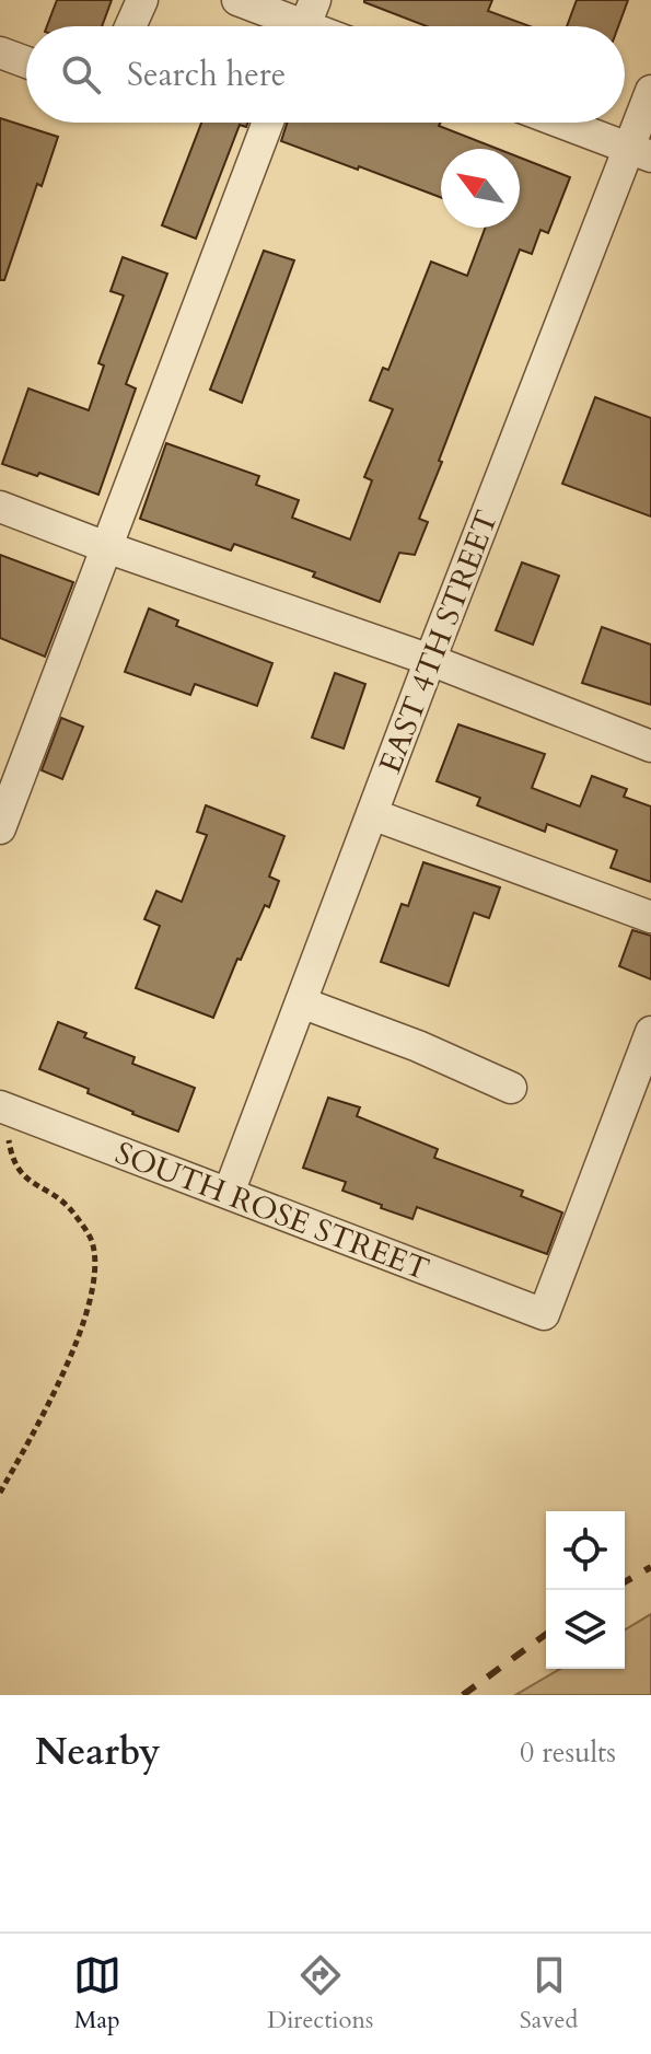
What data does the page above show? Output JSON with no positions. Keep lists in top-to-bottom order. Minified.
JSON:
{"streets":{"street":["EAST 4TH STREET","SOUTH ROSE STREET"]},"crossings":[["EAST 4TH STREET","SOUTH ROSE STREET"]],"north":"top left","page":{"search":"Search here","heading":["Nearby","0 results"],"nav":["Map","Directions","Saved"]}}
